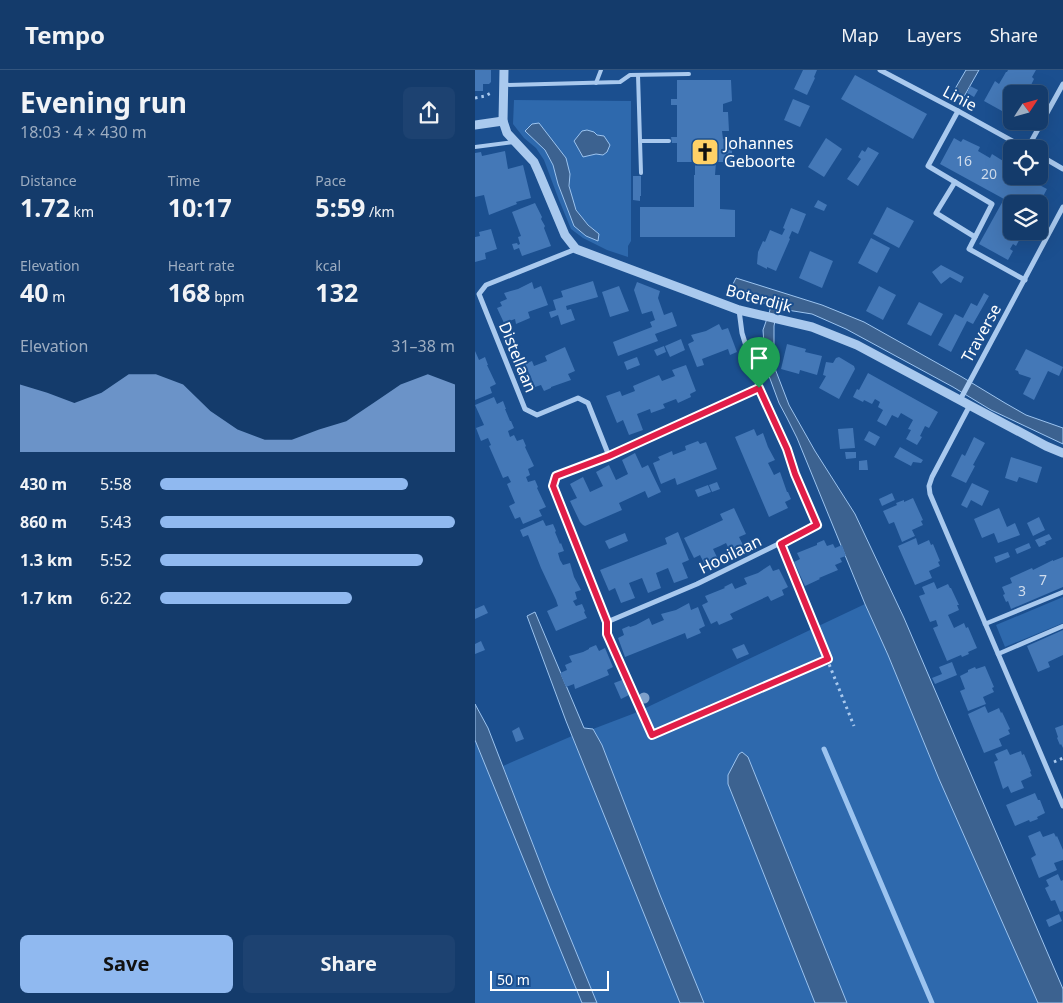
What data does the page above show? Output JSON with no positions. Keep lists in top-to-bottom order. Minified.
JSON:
{"streets":{"street":["Linie","Boterdijk","Traverse","Distellaan","Hooilaan"]},"crossings":[["Boterdijk","Traverse"],["Boterdijk","Distellaan"],["Boterdijk","Hooilaan"]],"places":{"church":["Johannes Geboorte"]},"house_numbers":["16","20","7","3"],"scale_bar":"50 m","north":"top right","page":{"header":"Tempo","nav":["Map","Layers","Share"],"heading":["Evening run","18:03 · 4 × 430 m"],"stats":[["Distance","1.72 km"],["Time","10:17"],["Pace","5:59 /km"],["Elevation","40 m"],["Heart rate","168 bpm"],["kcal","132"]],"chart":["Elevation","31–38 m"],"list":[{"name":"430 m","note":"5:58"},{"name":"860 m","note":"5:43"},{"name":"1.3 km","note":"5:52"},{"name":"1.7 km","note":"6:22"}],"buttons":["Save","Share"],"scale":"50 m"}}
